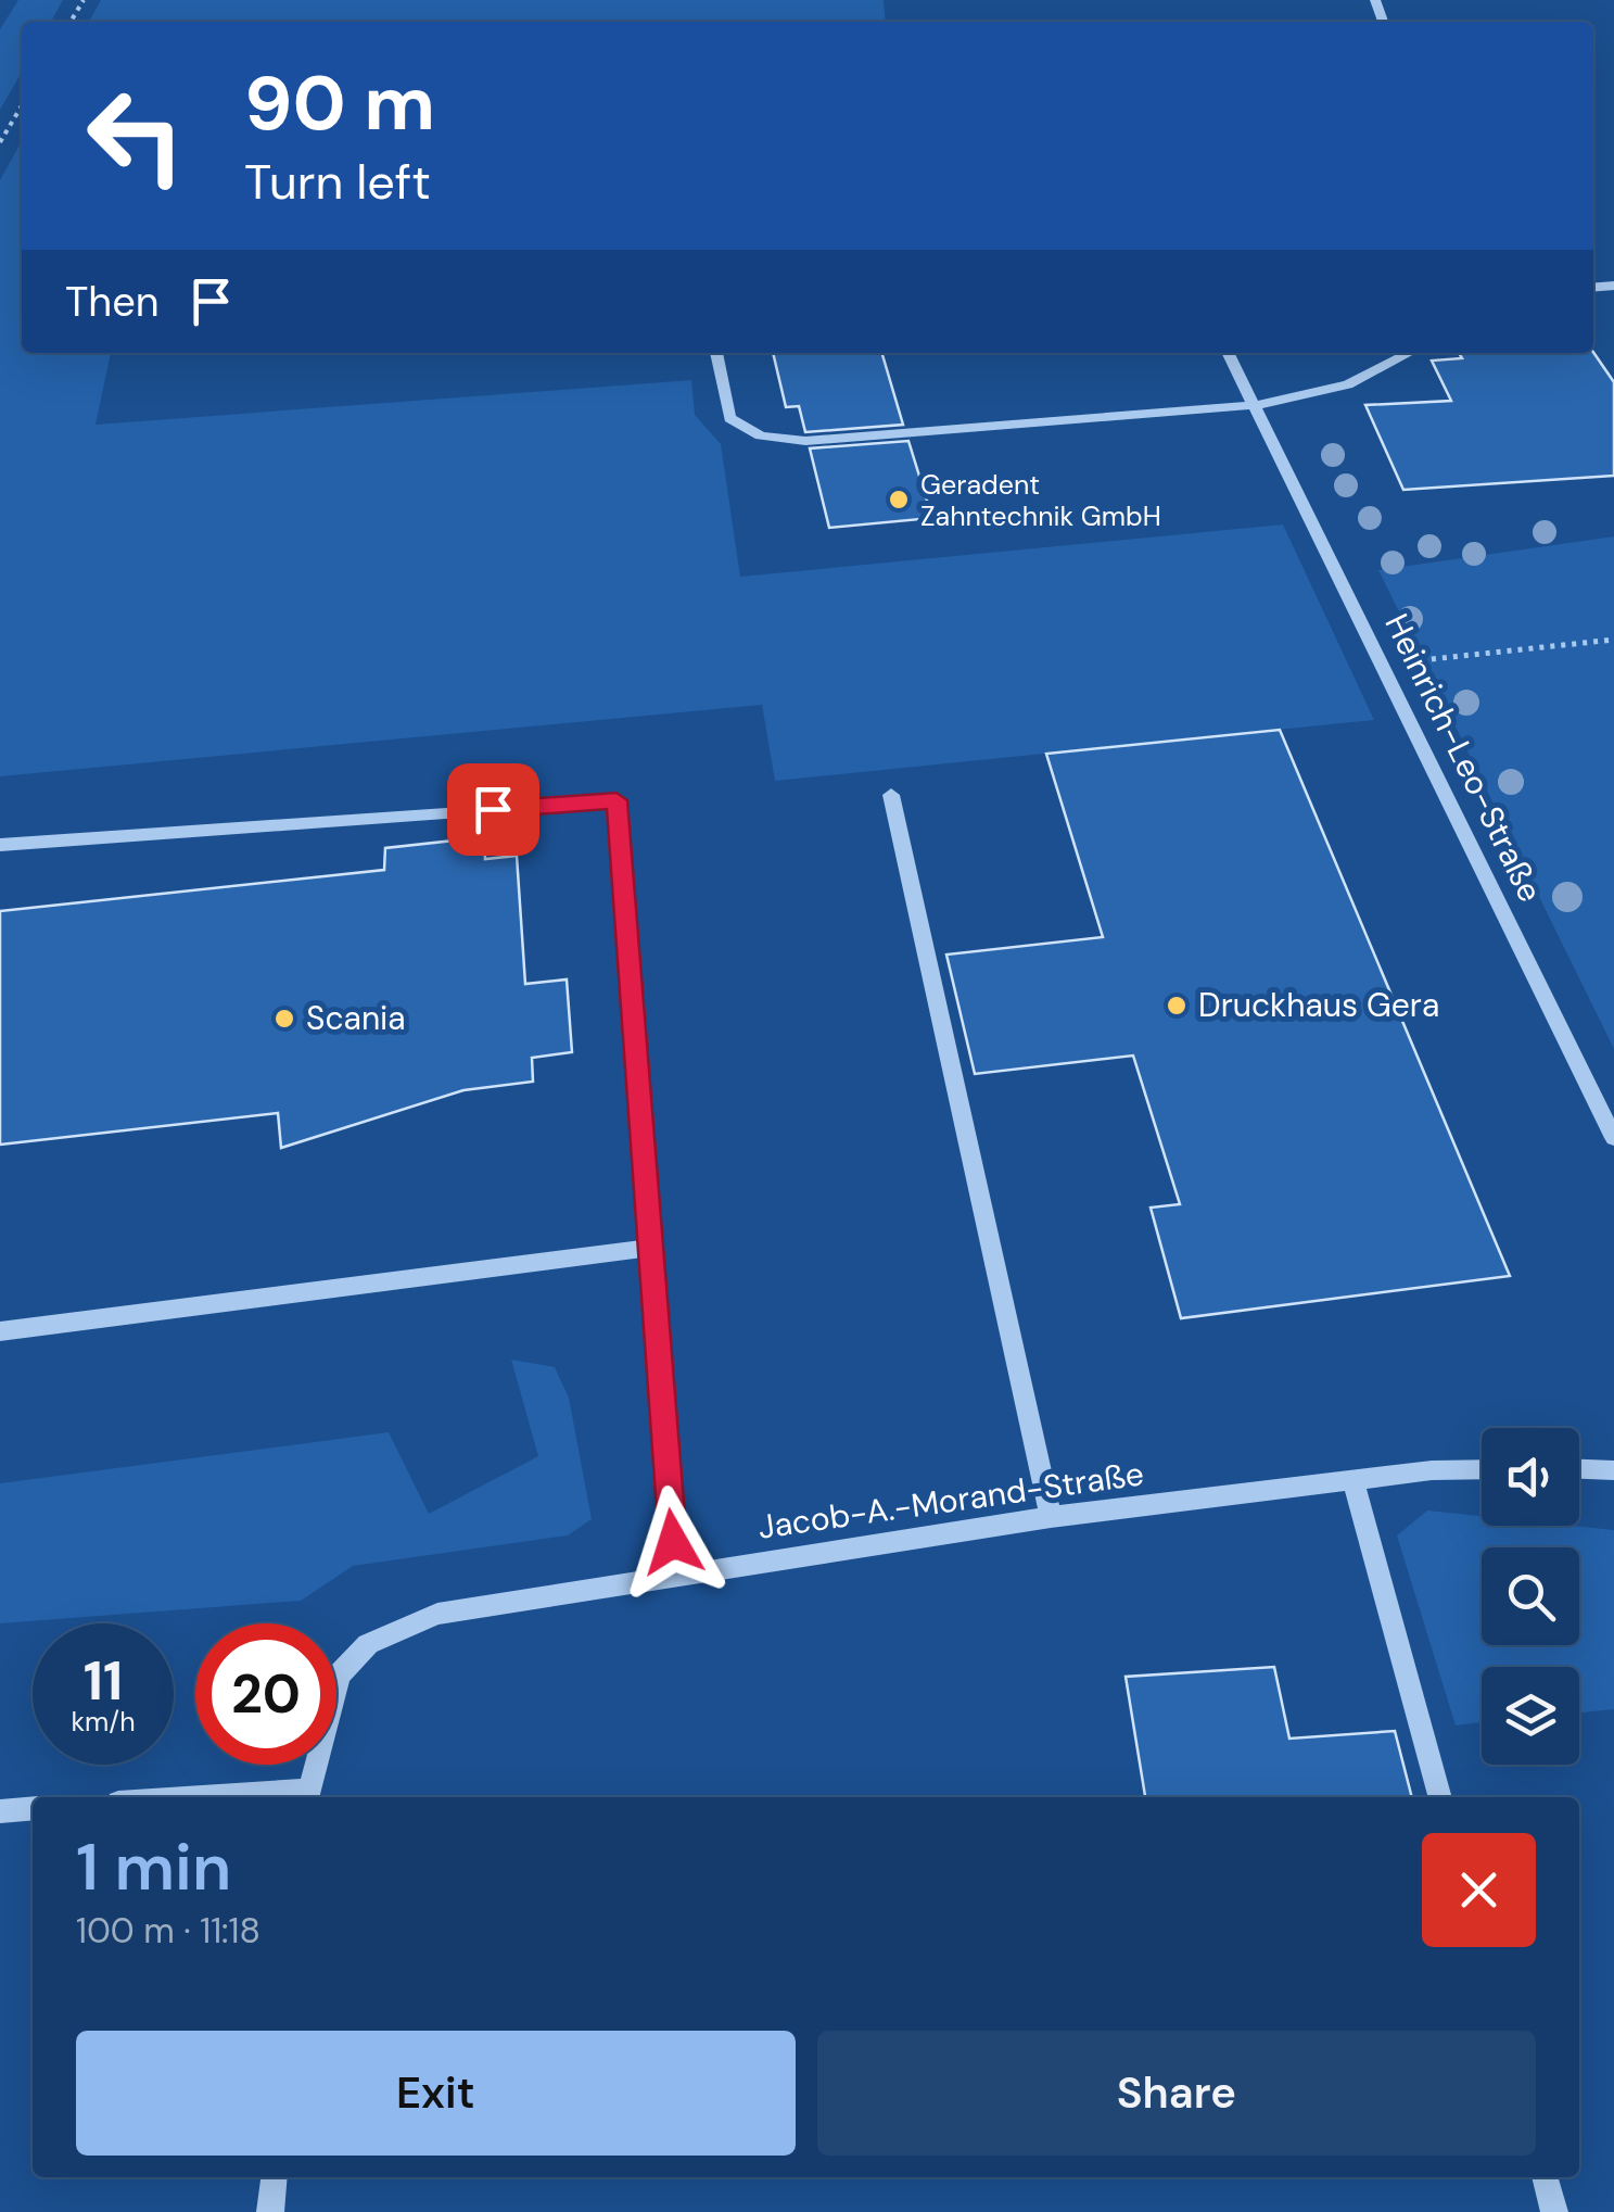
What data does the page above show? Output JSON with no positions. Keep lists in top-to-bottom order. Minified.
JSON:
{"streets":{"street":["Heinrich-Leo-Straße","Jacob-A.-Morand-Straße"]},"places":["Geradent Zahntechnik GmbH","Druckhaus Gera","Scania"],"page":{"turn":["90 m","Turn left"],"then":"Then","speed":"11 km/h","limit":"20","heading":["1 min","100 m · 11:18"],"buttons":["Exit","Share"]}}
